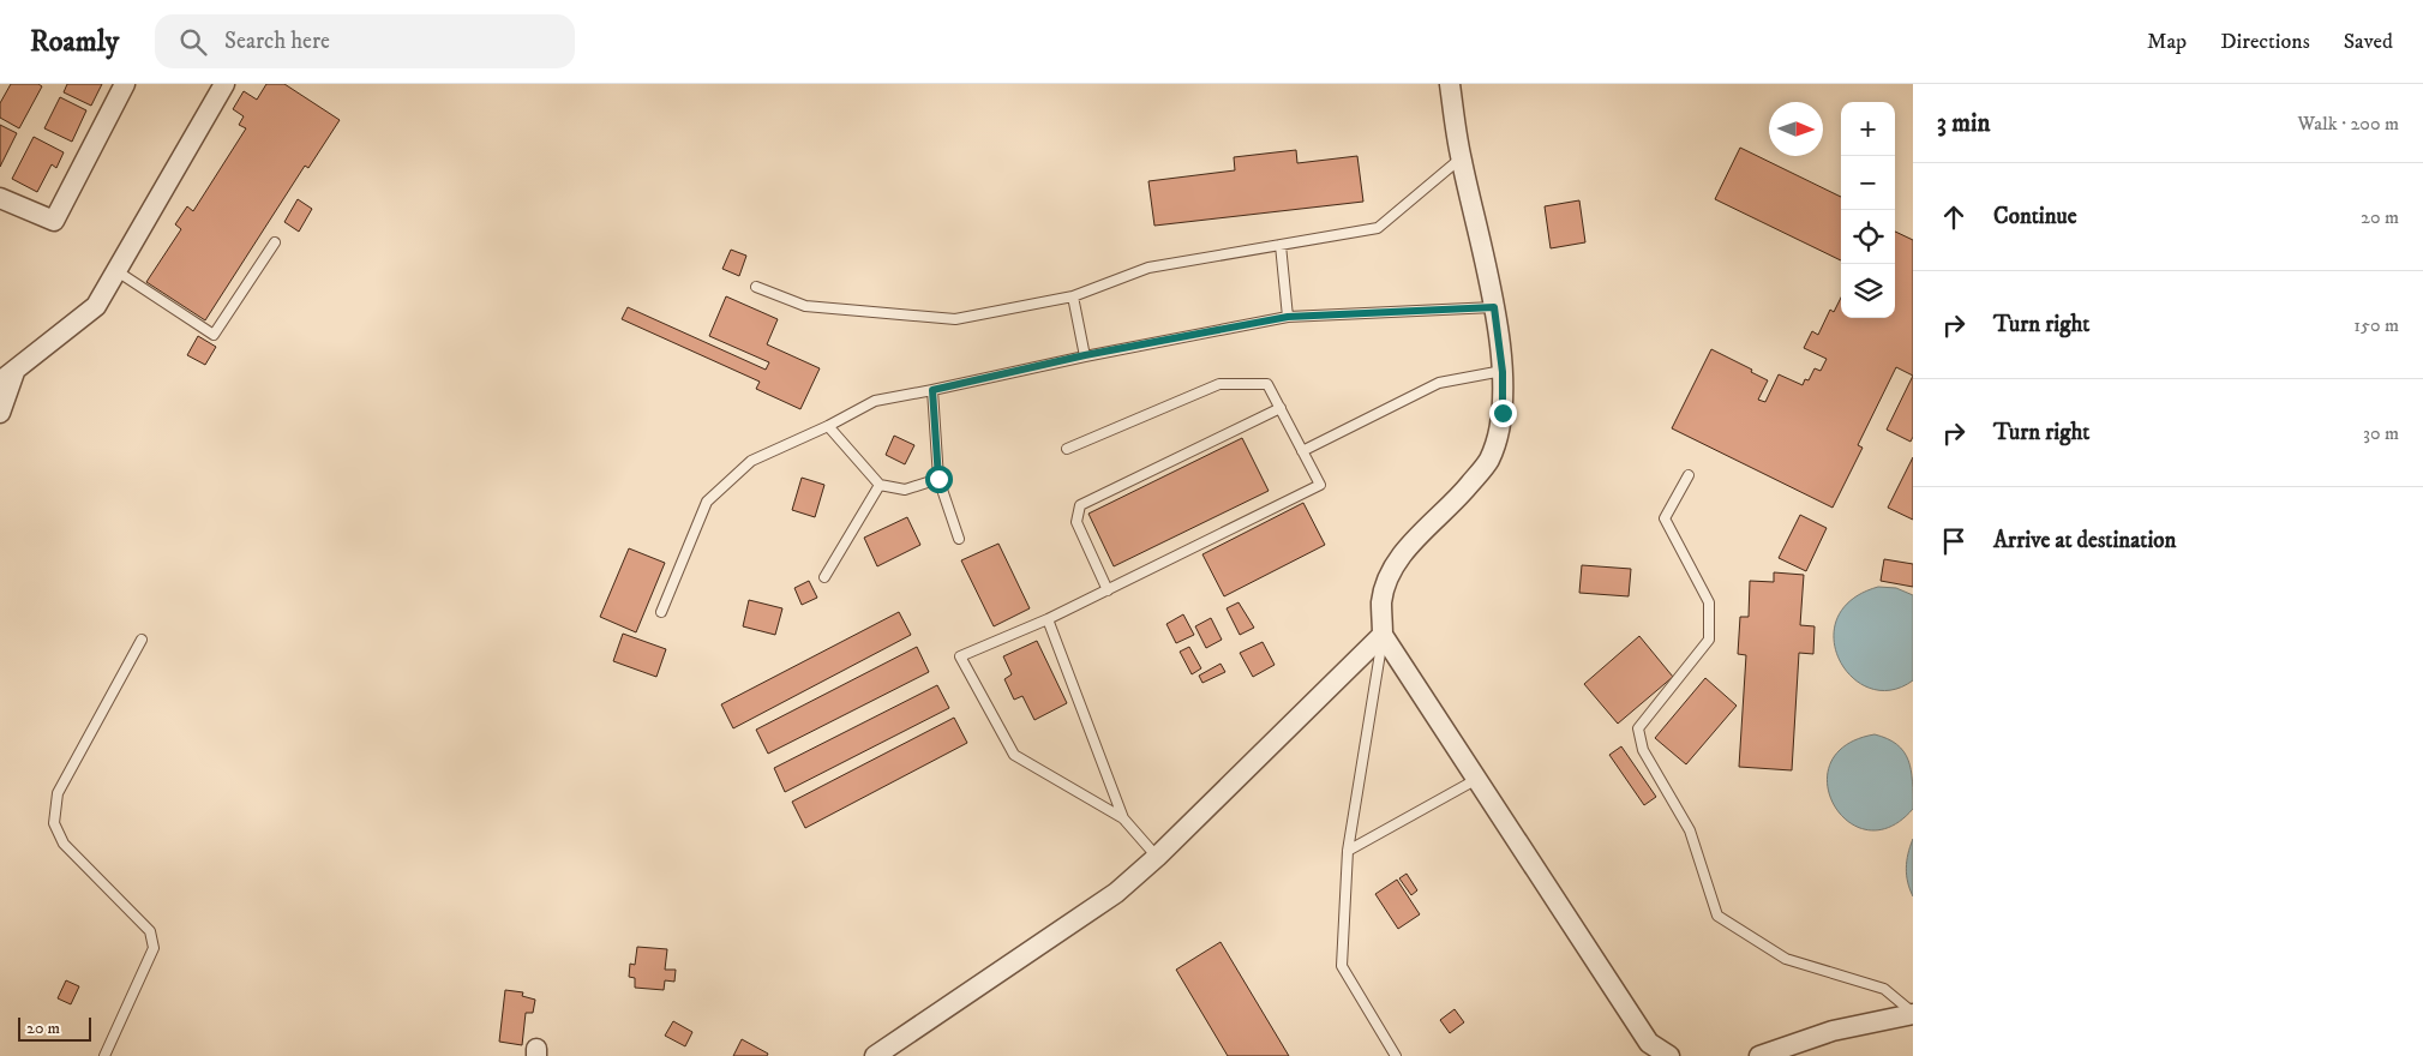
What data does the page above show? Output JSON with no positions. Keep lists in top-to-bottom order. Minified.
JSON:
{"scale_bar":"20 m","north":"right","page":{"header":"Roamly","search":"Search here","nav":["Map","Directions","Saved"],"heading":["3 min","Walk · 200 m"],"map_buttons":["+","−"],"list":[["Continue","20 m"],["Turn right","150 m"],["Turn right","30 m"],"Arrive at destination"],"scale":"20 m"}}
